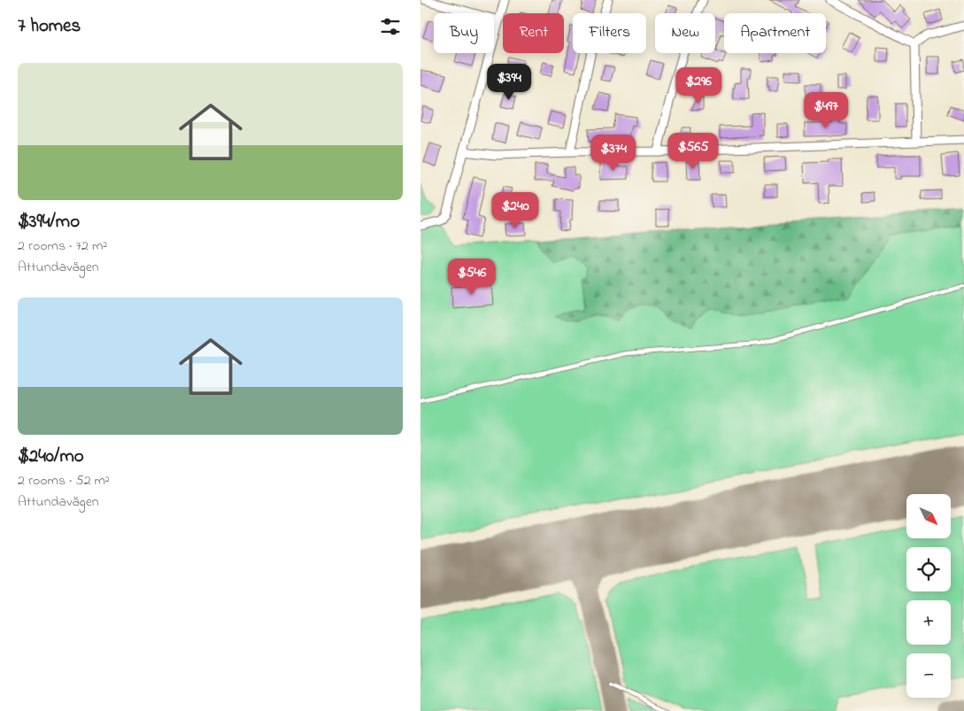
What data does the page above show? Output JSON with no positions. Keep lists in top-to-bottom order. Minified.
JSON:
{"north":"bottom right","page":{"heading":"7 homes","chip":["Buy","Rent","Filters","New","Apartment"],"list":[{"name":"$394/mo","note":"2 rooms · 72 m² · Attundavägen"},{"name":"$240/mo","note":"2 rooms · 52 m² · Attundavägen"}],"price":["$394","$296","$497","$565","$374","$240","$546"],"map_buttons":["+","−"]}}
